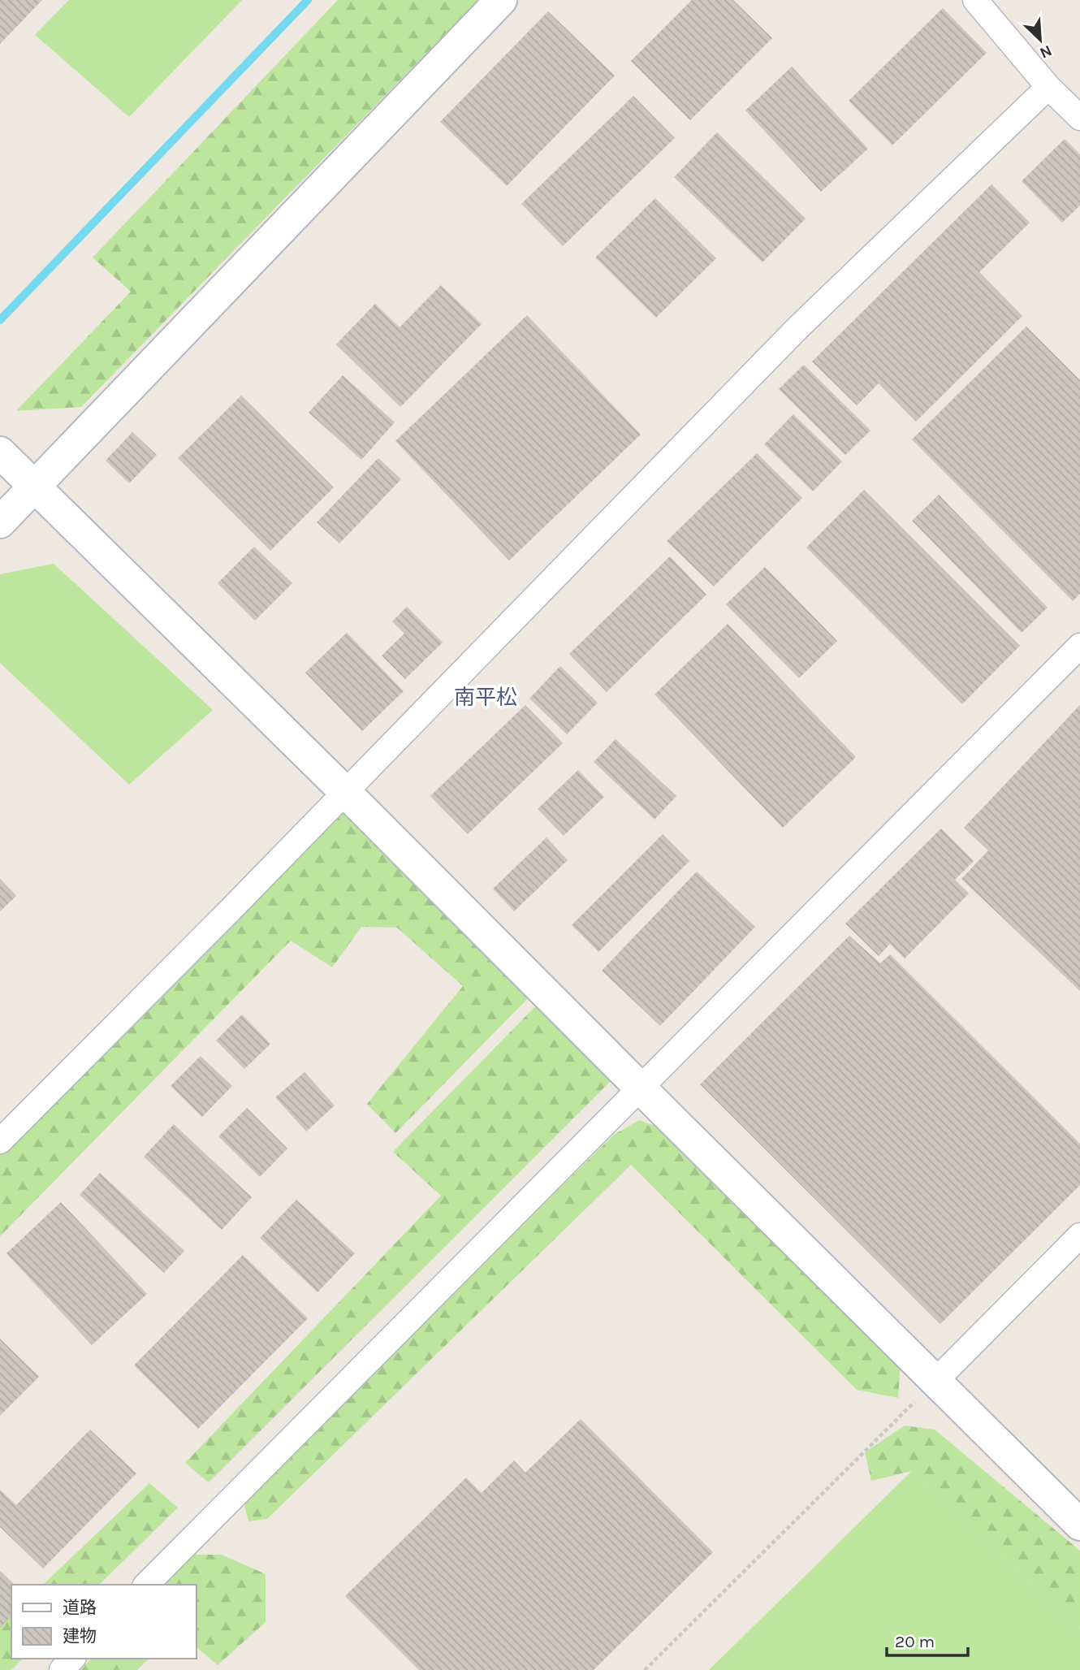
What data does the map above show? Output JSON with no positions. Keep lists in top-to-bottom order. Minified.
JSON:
{"districts":["南平松"],"legend":["道路","建物"],"scale_bar":"20 m","north":"bottom right"}
